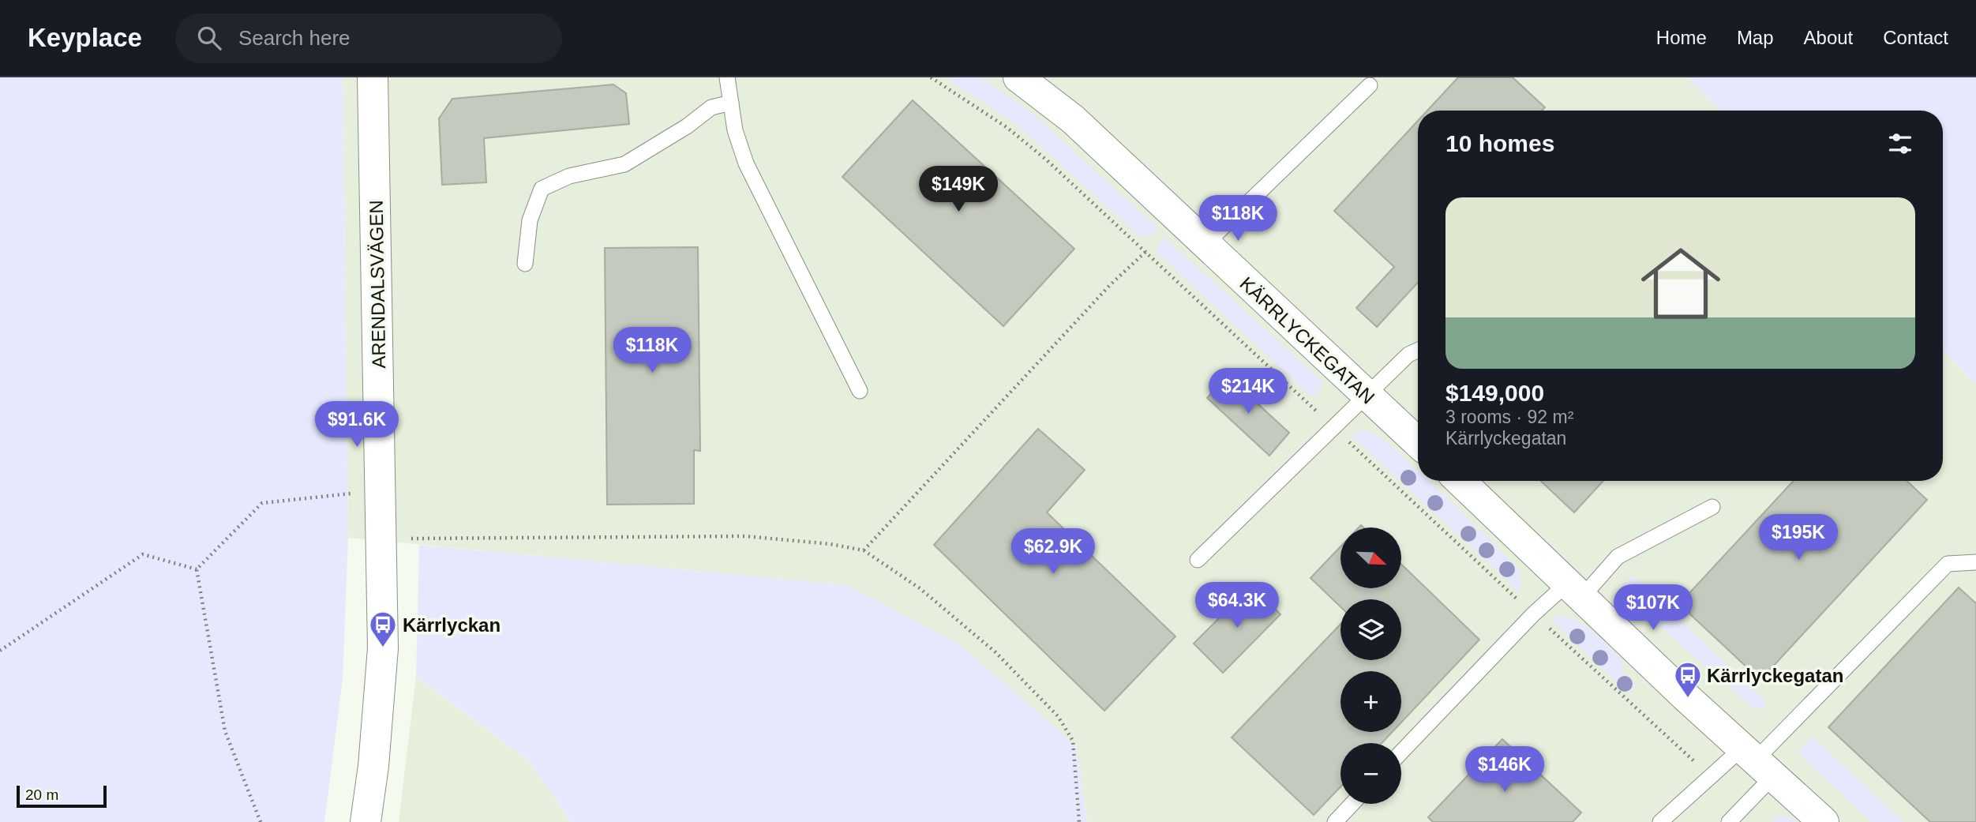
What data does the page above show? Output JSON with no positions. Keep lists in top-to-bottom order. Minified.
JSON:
{"streets":{"street":["ARENDALSVÄGEN","KÄRRLYCKEGATAN"]},"places":{"bus stop":["Kärrlyckan","Kärrlyckegatan"]},"scale_bar":"20 m","north":"bottom right","page":{"header":"Keyplace","search":"Search here","nav":["Home","Map","About","Contact"],"heading":"10 homes","price":["$149K","$118K","$118K","$214K","$91.6K","$195K","$62.9K","$64.3K","$107K","$146K"],"list":[{"name":"$149,000","note":"3 rooms · 92 m² · Kärrlyckegatan"}],"map_buttons":["+","−"],"scale":"20 m"}}
